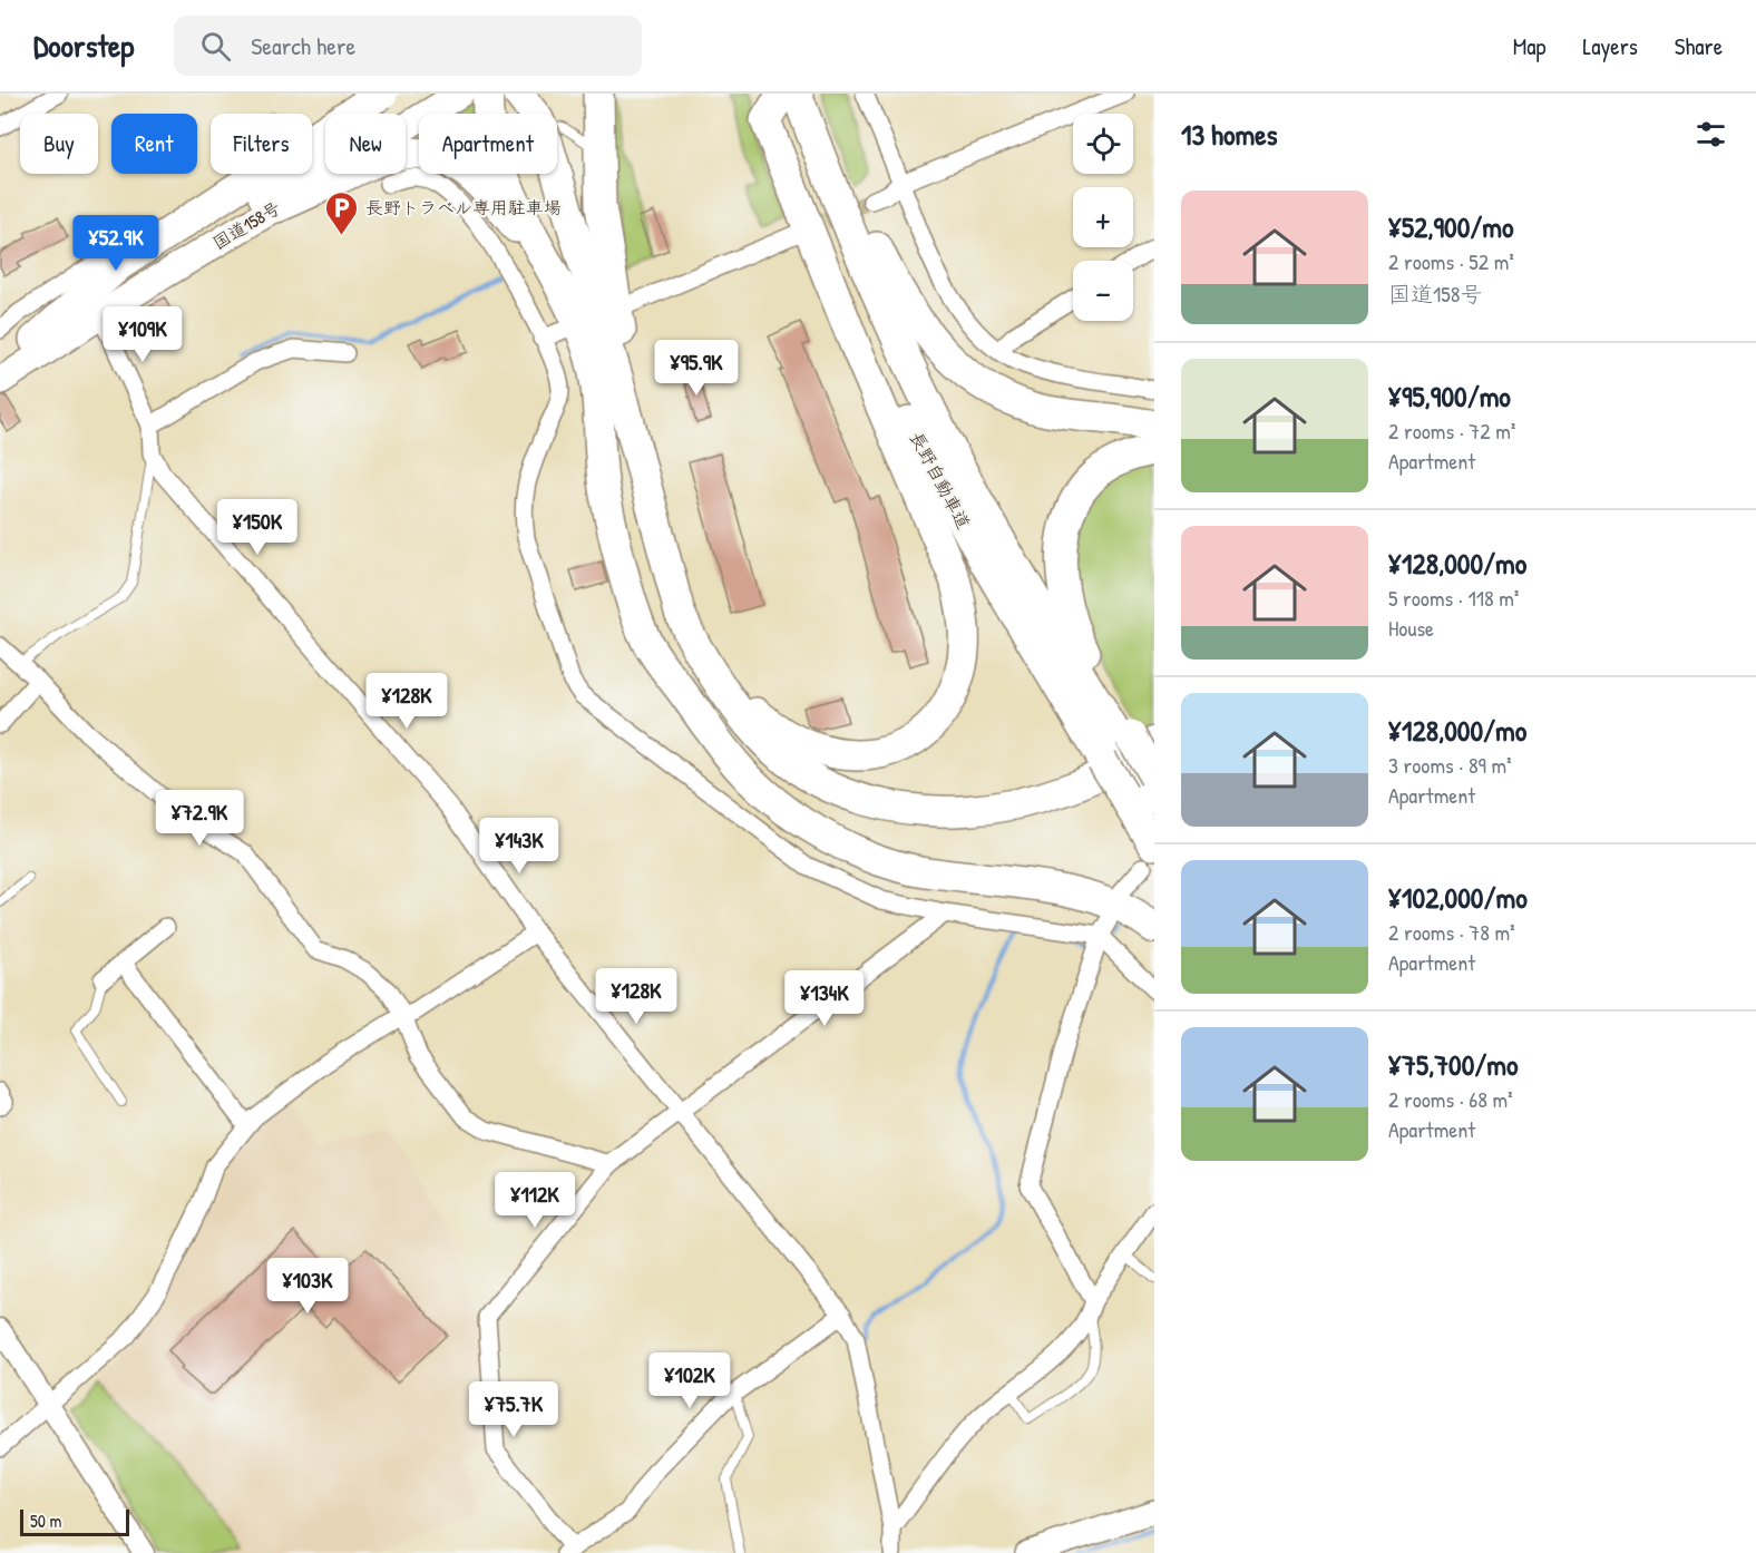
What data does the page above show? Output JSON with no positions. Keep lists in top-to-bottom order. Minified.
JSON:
{"streets":{"highway":["国道158号","長野自動車道"]},"places":{"parking":["長野トラベル専用駐車場"]},"scale_bar":"50 m","page":{"header":"Doorstep","search":"Search here","nav":["Map","Layers","Share"],"heading":"13 homes","map_buttons":["+","−"],"chip":["Buy","Rent","Filters","New","Apartment"],"list":[{"name":"¥52,900/mo","note":"2 rooms · 52 m² · 国道158号"},{"name":"¥95,900/mo","note":"2 rooms · 72 m² · Apartment"},{"name":"¥128,000/mo","note":"5 rooms · 118 m² · House"},{"name":"¥128,000/mo","note":"3 rooms · 89 m² · Apartment"},{"name":"¥102,000/mo","note":"2 rooms · 78 m² · Apartment"},{"name":"¥75,700/mo","note":"2 rooms · 68 m² · Apartment"}],"price":["¥52.9K","¥109K","¥95.9K","¥150K","¥128K","¥72.9K","¥143K","¥128K","¥134K","¥112K","¥103K","¥102K","¥75.7K"],"scale":"50 m"}}
